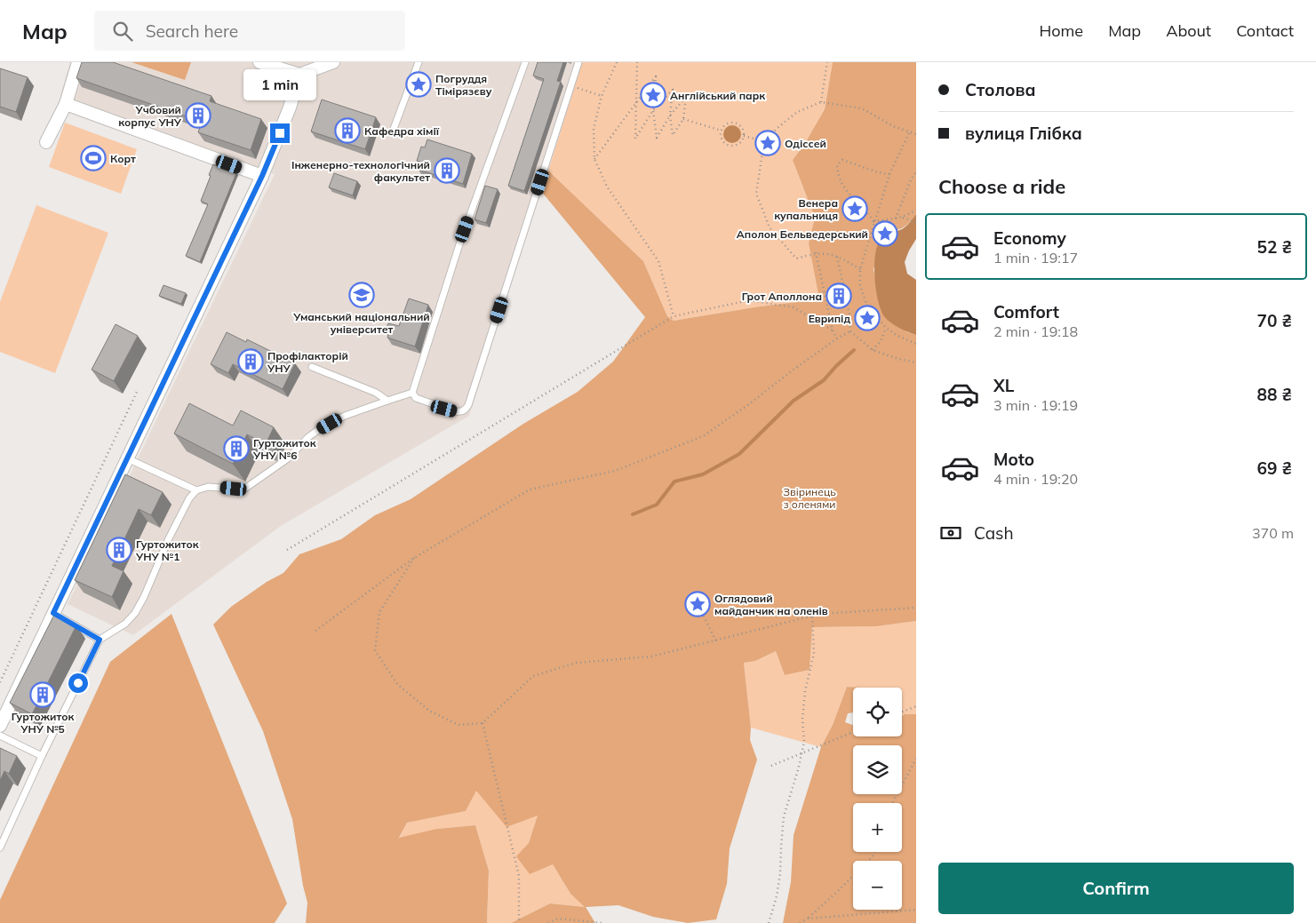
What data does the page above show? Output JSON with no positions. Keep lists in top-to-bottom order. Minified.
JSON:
{"parks":["Звіринець з оленями"],"places":{"place":["Погруддя Тімірязєву","Англійський парк","Одіссей","Венера купальниця","Аполон Бельведерський","Еврипід","Оглядовий майданчик на оленів"],"building":["Учбовий корпус УНУ","Кафедра хімії","Інженерно-технологічний факультет","Грот Аполлона","Профілакторій УНУ","Гуртожиток УНУ №6","Гуртожиток УНУ №1","Гуртожиток УНУ №5"],"sports":["Корт"],"school or university":["Уманський національний університет"]},"page":{"header":"Map","search":"Search here","nav":["Home","Map","About","Contact"],"banner":["Столова","вулиця Глібка"],"bubble":"1 min","heading":"Choose a ride","list":[{"name":"Economy","note":"1 min · 19:17","value":"52 ₴"},{"name":"Comfort","note":"2 min · 19:18","value":"70 ₴"},{"name":"XL","note":"3 min · 19:19","value":"88 ₴"},{"name":"Moto","note":"4 min · 19:20","value":"69 ₴"}],"pay":["Cash","370 m"],"map_buttons":["+","−"],"buttons":"Confirm"}}
